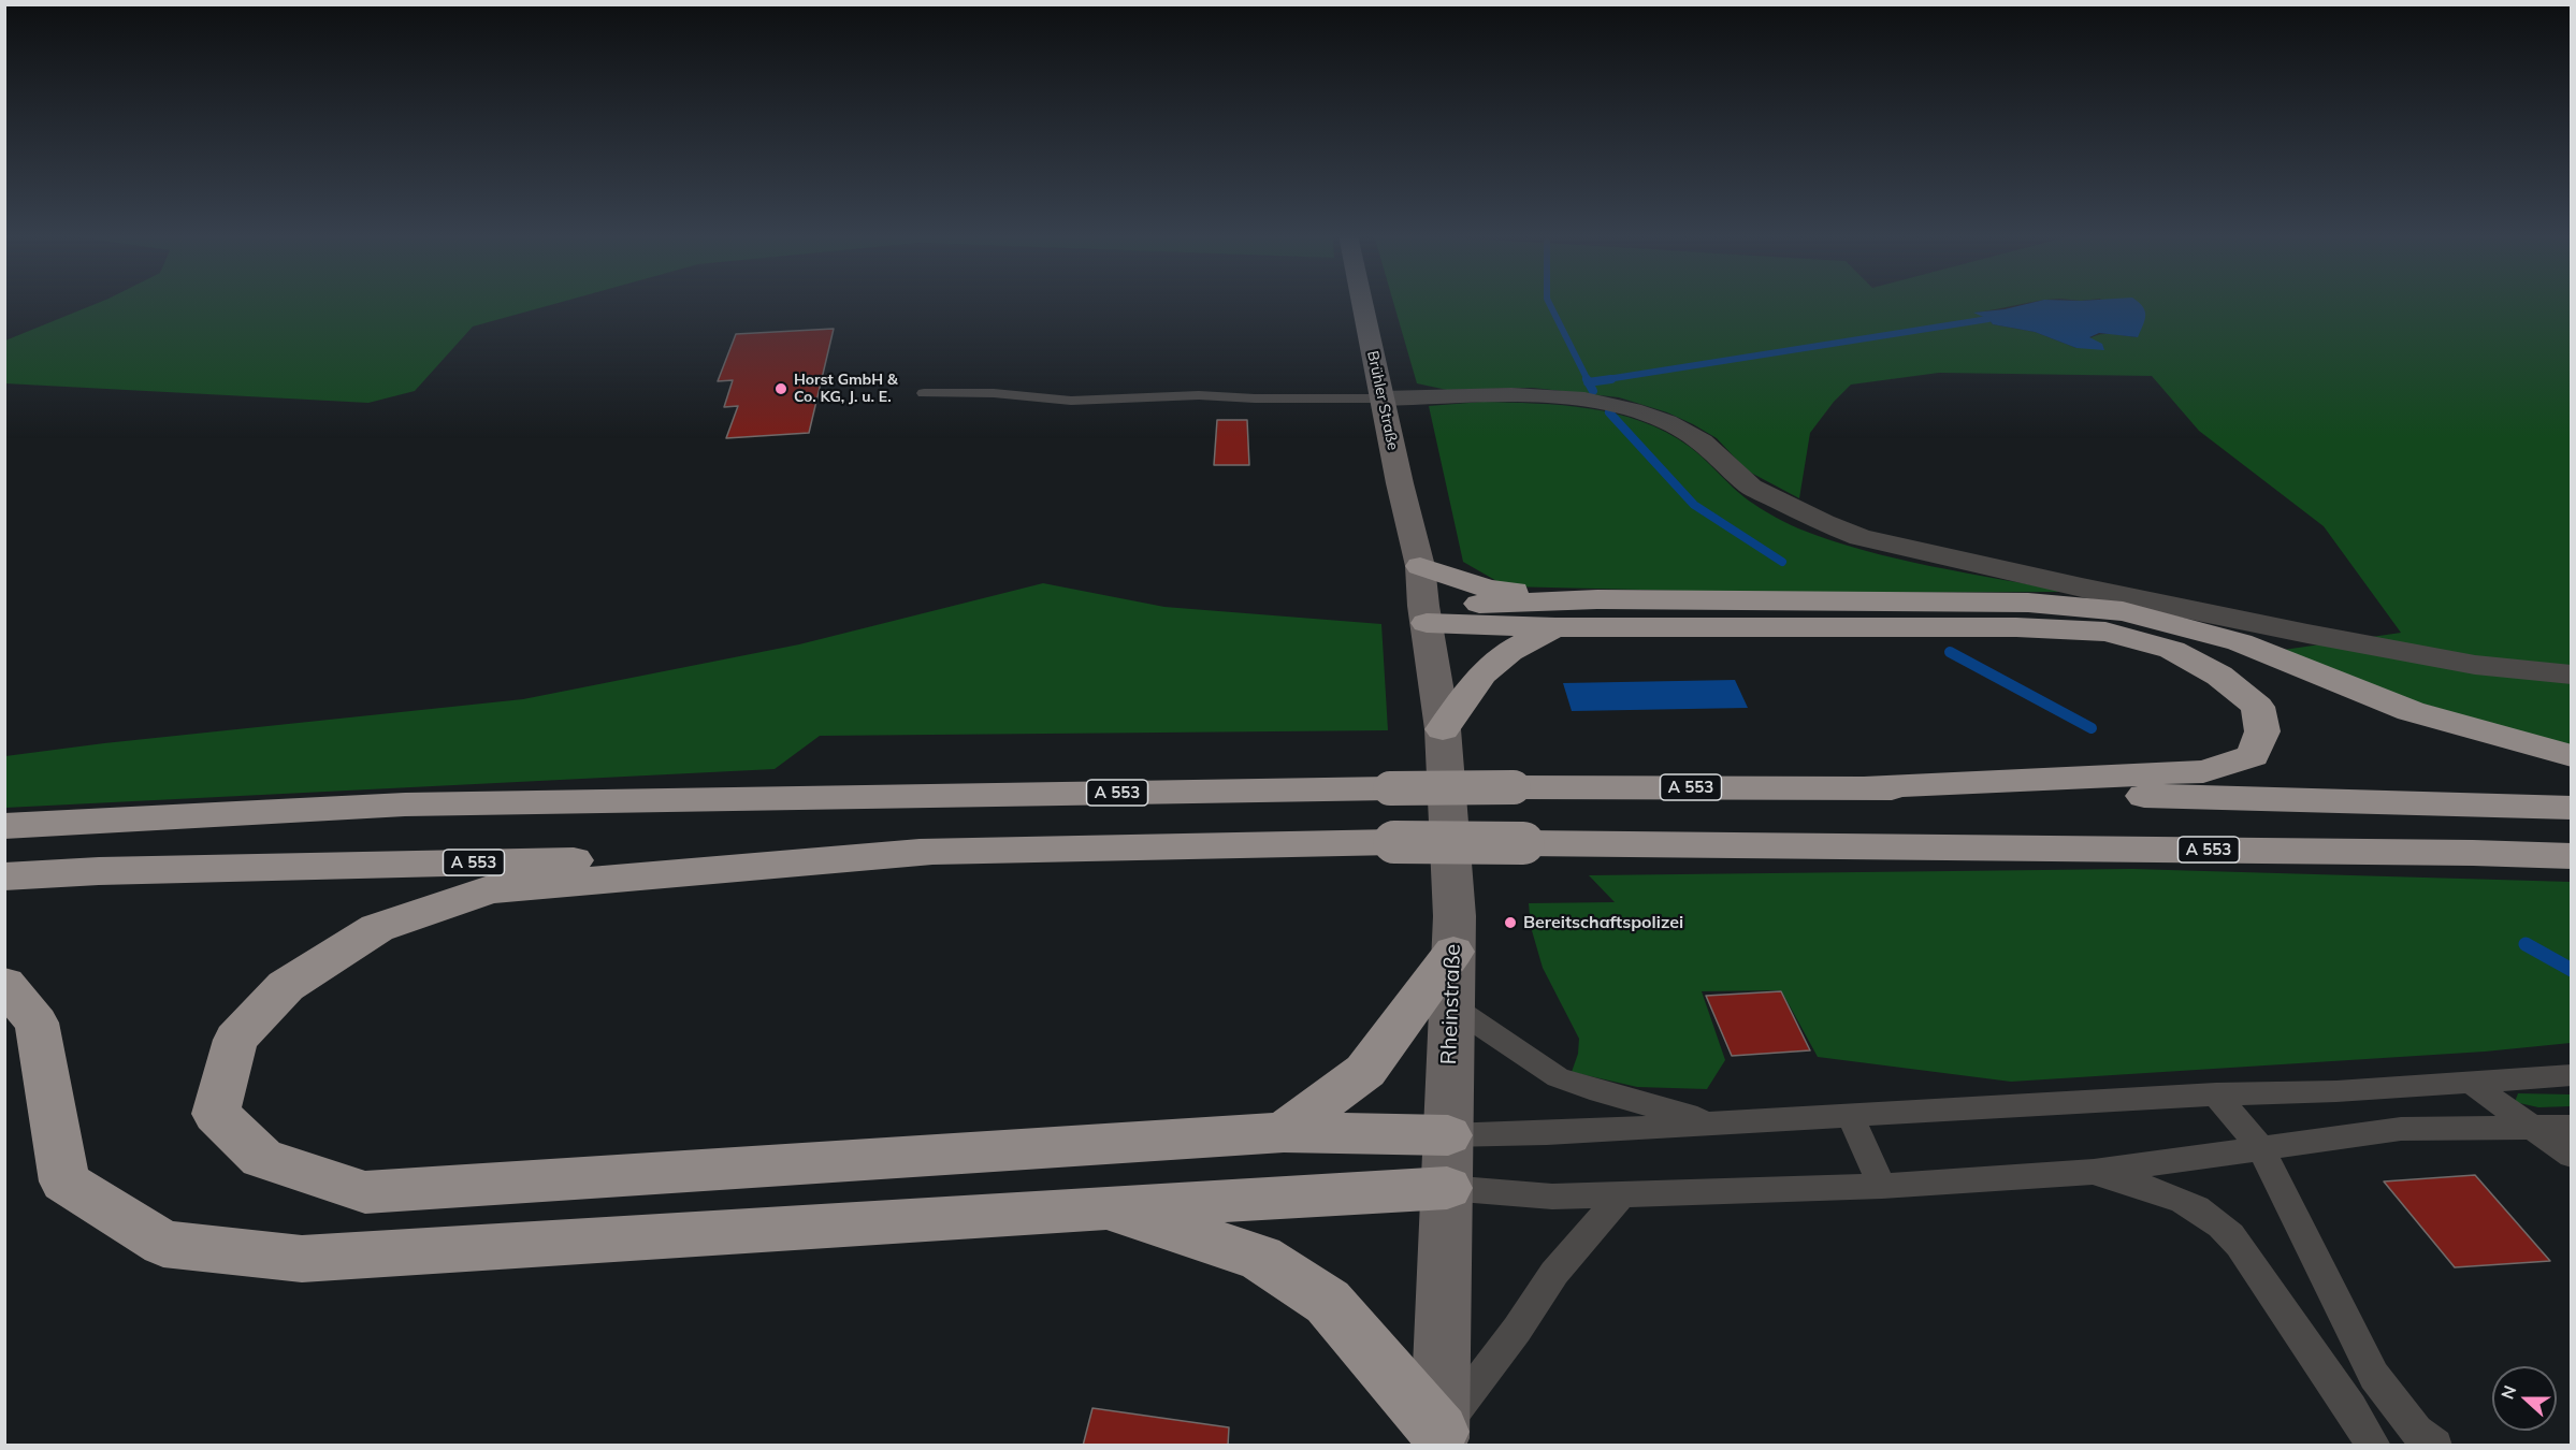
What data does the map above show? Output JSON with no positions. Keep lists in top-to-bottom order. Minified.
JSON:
{"streets":{"highway":["A 553"],"main road":["Brühler Straße","Rheinstraße"]},"crossings":[["Brühler Straße","Rheinstraße"]],"places":["Horst GmbH & Co. KG, J. u. E.","Bereitschaftspolizei"],"north":"left"}
